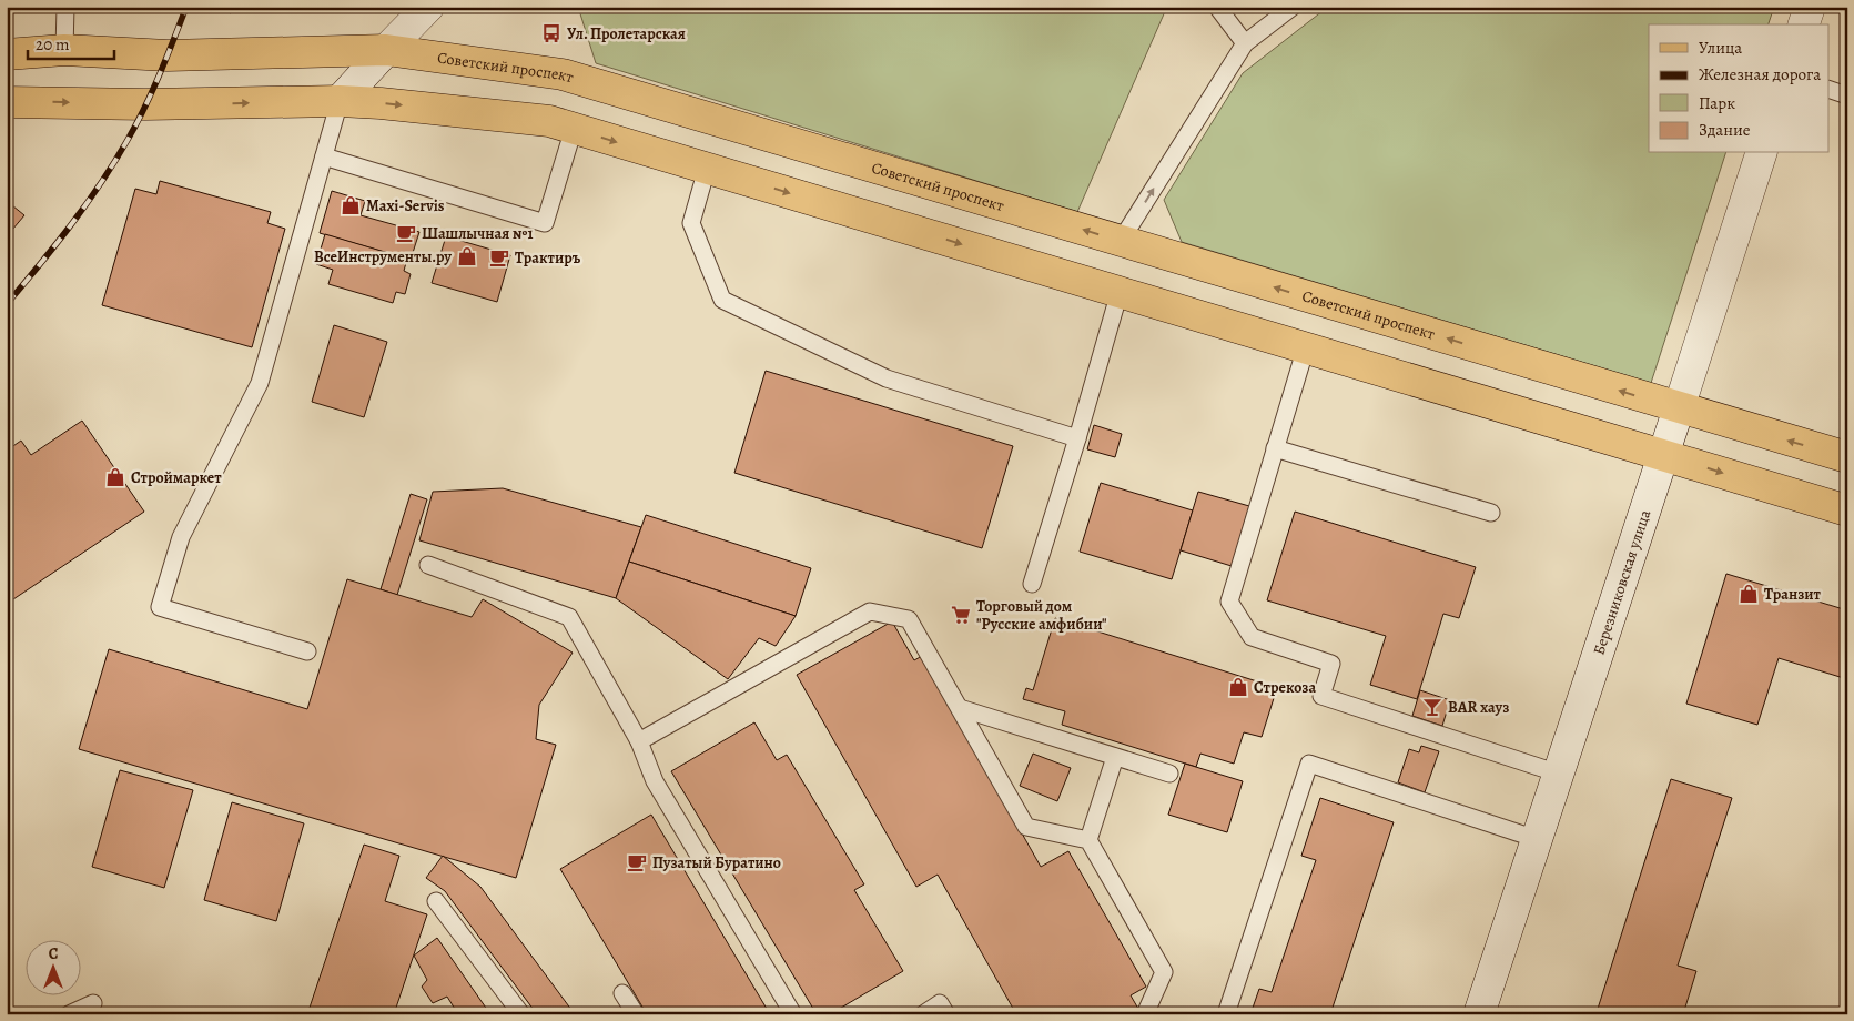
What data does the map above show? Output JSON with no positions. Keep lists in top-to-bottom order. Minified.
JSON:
{"streets":{"main road":["Советский проспект","Березниковская улица"]},"crossings":[["Советский проспект","Березниковская улица"]],"places":{"bus stop":["Ул. Пролетарская"],"shop":["Maxi-Servis","ВсеИнструменты.ру","Строймаркет","Транзит","Стрекоза"],"cafe":["Шашлычная №1","Трактиръ","Пузатый Буратино"],"supermarket":["Торговый дом \"Русские амфибии\""],"bar":["BAR хауз"]},"legend":["Улица","Железная дорога","Парк","Здание"],"scale_bar":"20 m","north":"top"}
